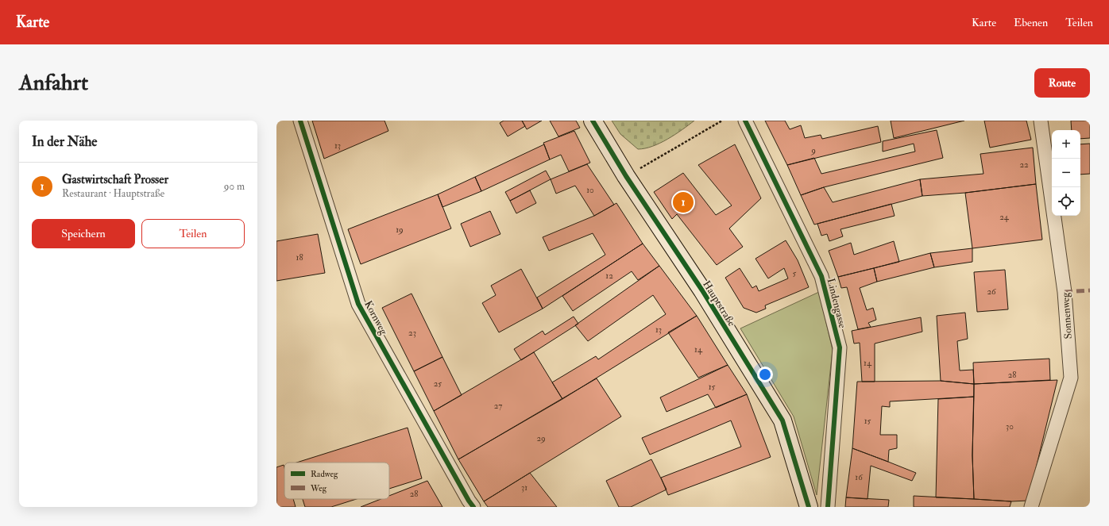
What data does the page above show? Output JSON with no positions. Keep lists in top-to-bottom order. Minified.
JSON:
{"streets":{"street":["Hauptstraße","Lindengasse","Sonnenweg","Kornweg"]},"house_numbers":["13","9","22","10","24","19","18","5","12","26","13","23","14","14","28","25","15","27","15","30","29","16","31","28"],"legend":["Radweg","Weg"],"page":{"header":"Karte","nav":["Karte","Ebenen","Teilen"],"buttons":["Route",["Speichern","Teilen"]],"title":"Anfahrt","heading":"In der Nähe","map_buttons":["+","−"],"list":[{"mark":"1","name":"Gastwirtschaft Prosser","note":"Restaurant · Hauptstraße","value":"90 m"}],"pins":"1"}}
